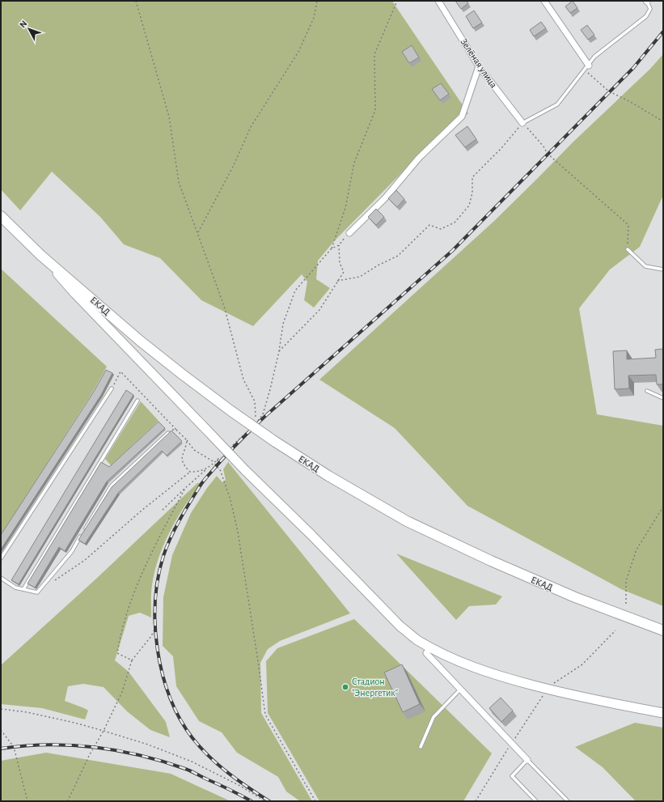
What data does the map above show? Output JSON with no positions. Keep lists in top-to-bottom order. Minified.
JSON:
{"streets":{"highway":["ЕКАД"],"street":["Зелёная улица"]},"places":["Стадион \"Энергетик\""],"north":"top left"}
